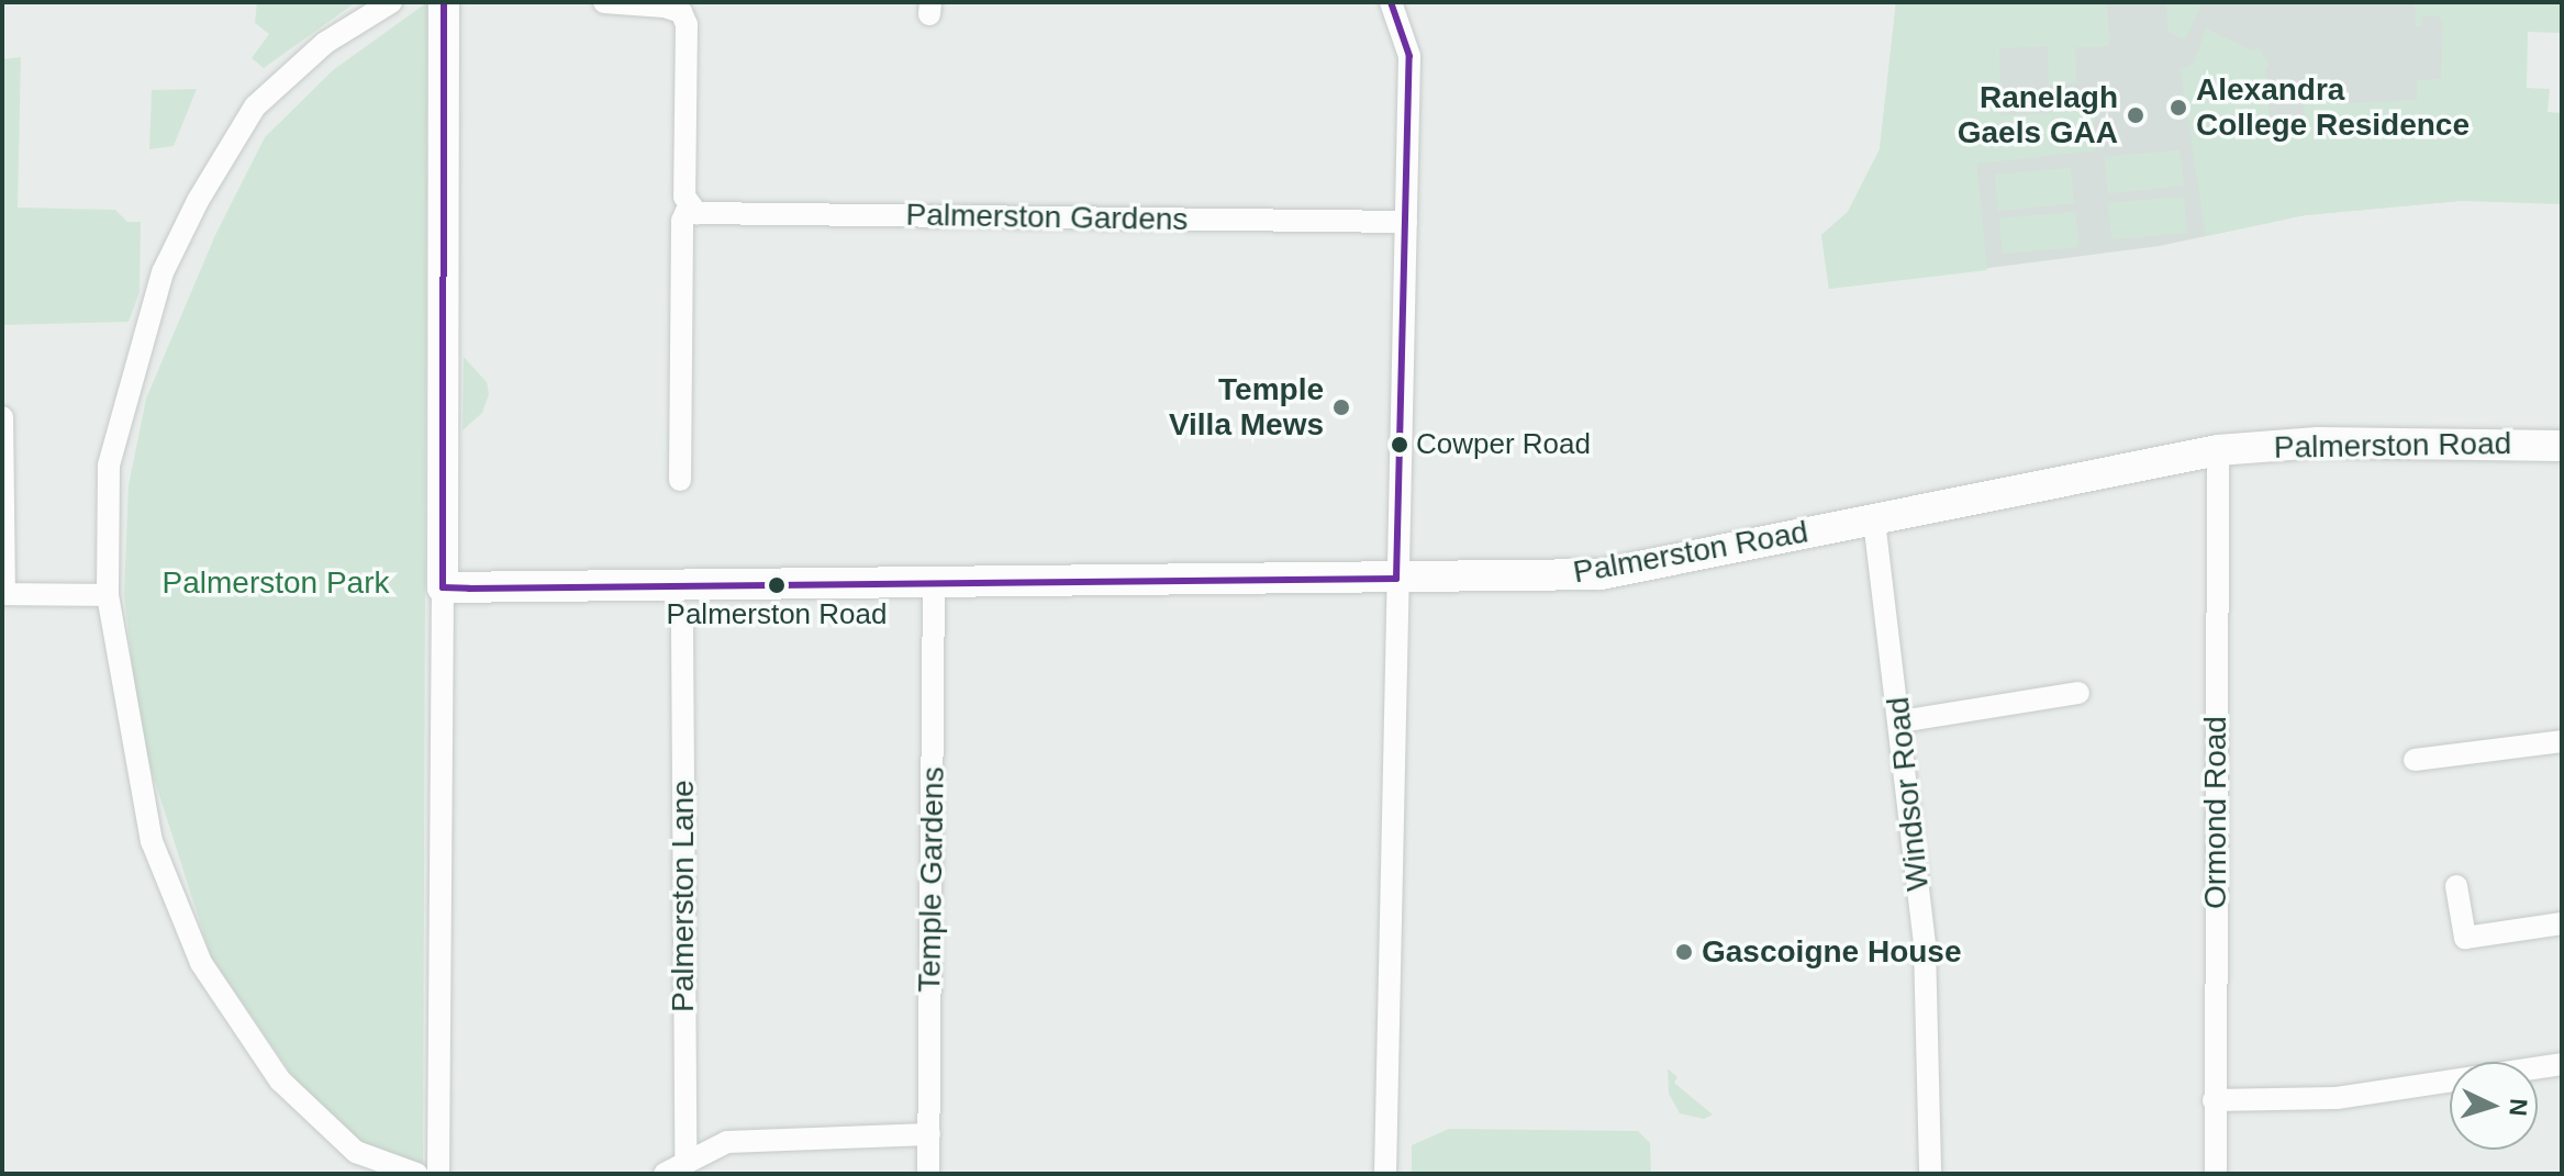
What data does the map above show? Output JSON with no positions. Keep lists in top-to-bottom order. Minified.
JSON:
{"streets":{"street":["Palmerston Gardens","Palmerston Road","Windsor Road","Ormond Road","Temple Gardens","Palmerston Lane"]},"crossings":[["Palmerston Road","Windsor Road"],["Palmerston Road","Ormond Road"],["Palmerston Road","Temple Gardens"]],"parks":["Palmerston Park"],"places":["Alexandra College Residence","Ranelagh Gaels GAA","Temple Villa Mews","Cowper Road","Palmerston Road","Gascoigne House"],"north":"right"}
